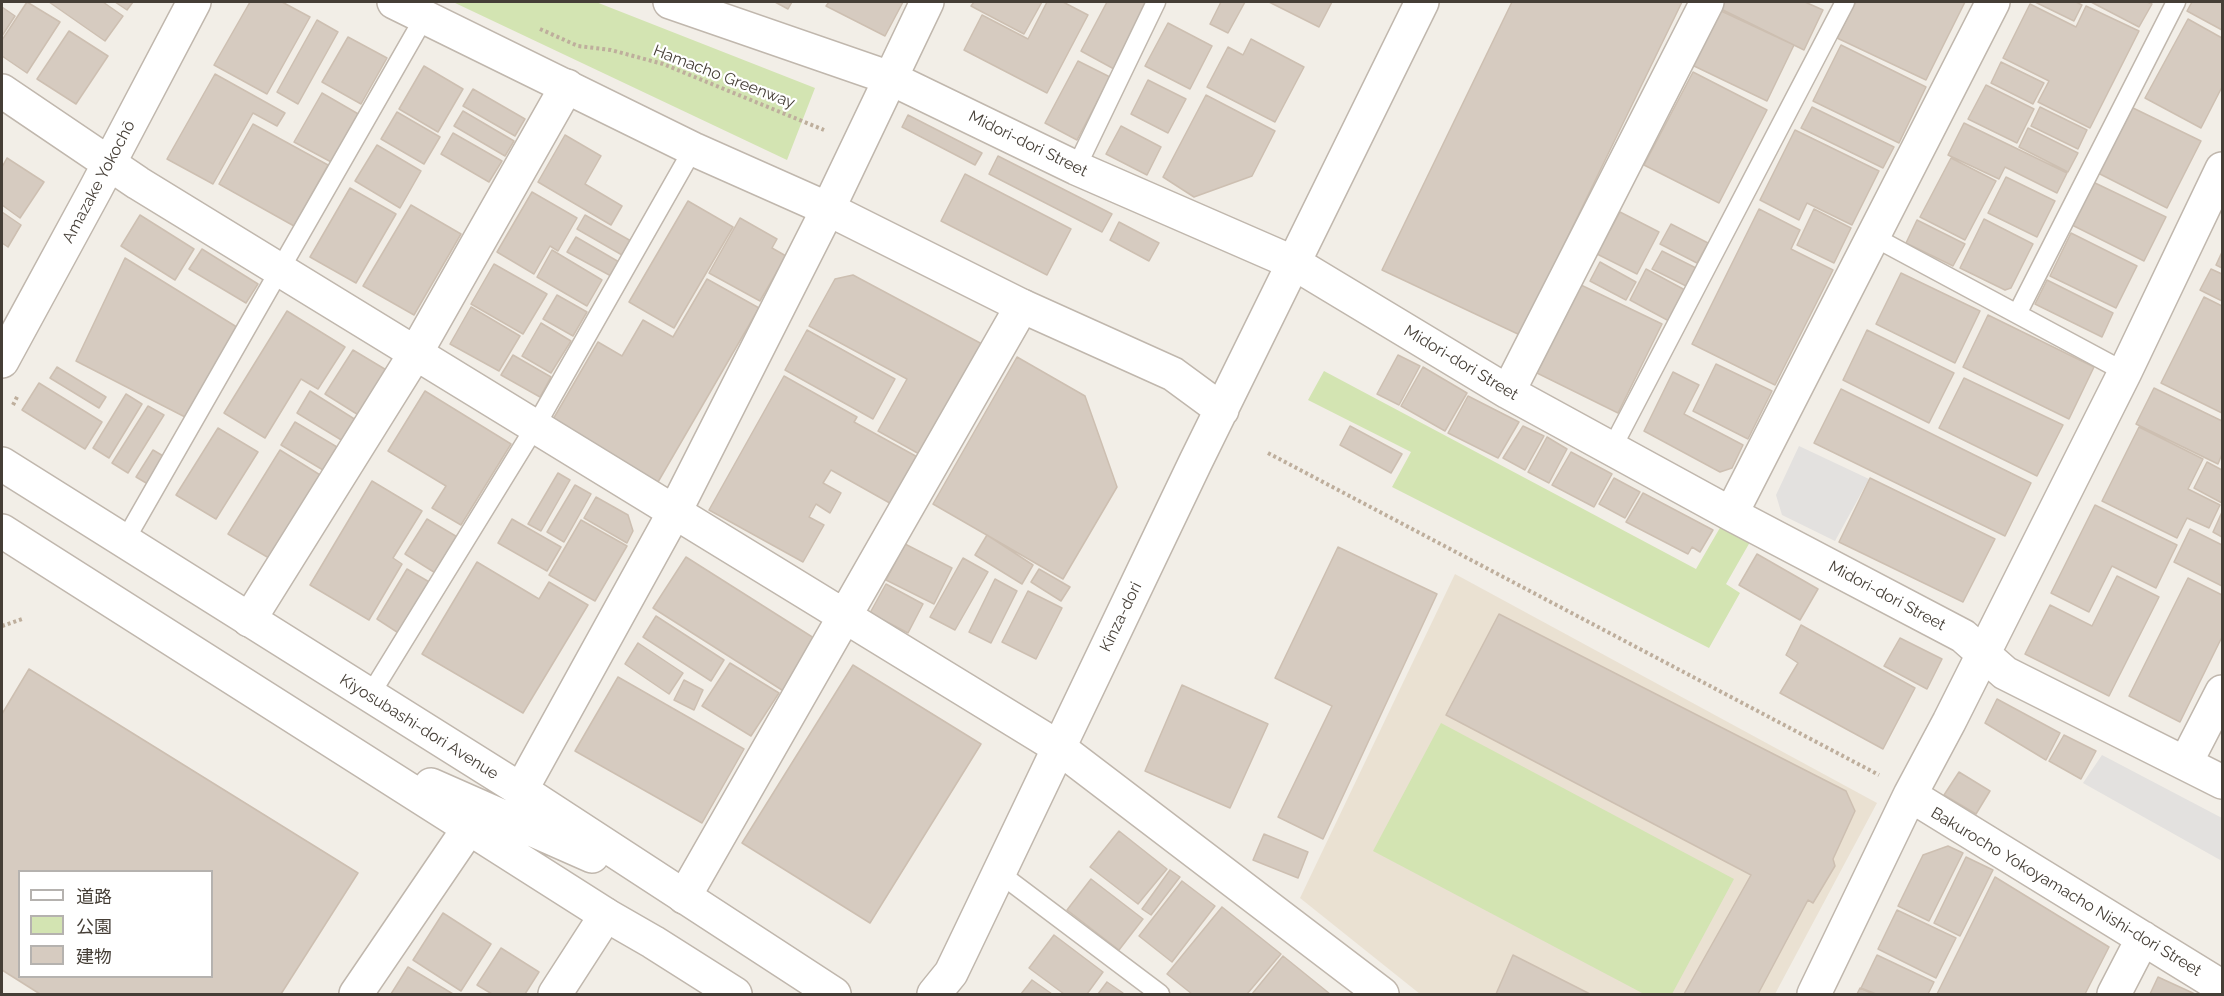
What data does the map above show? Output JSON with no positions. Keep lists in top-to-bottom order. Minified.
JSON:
{"streets":{"street":["Midori-dori Street","Amazake Yokochō","Kinza-dori","Kiyosubashi-dori Avenue","Bakurocho Yokoyamacho Nishi-dori Street"],"path":["Hamacho Greenway"]},"crossings":[["Midori-dori Street","Kinza-dori"]],"legend":["道路","公園","建物"]}
